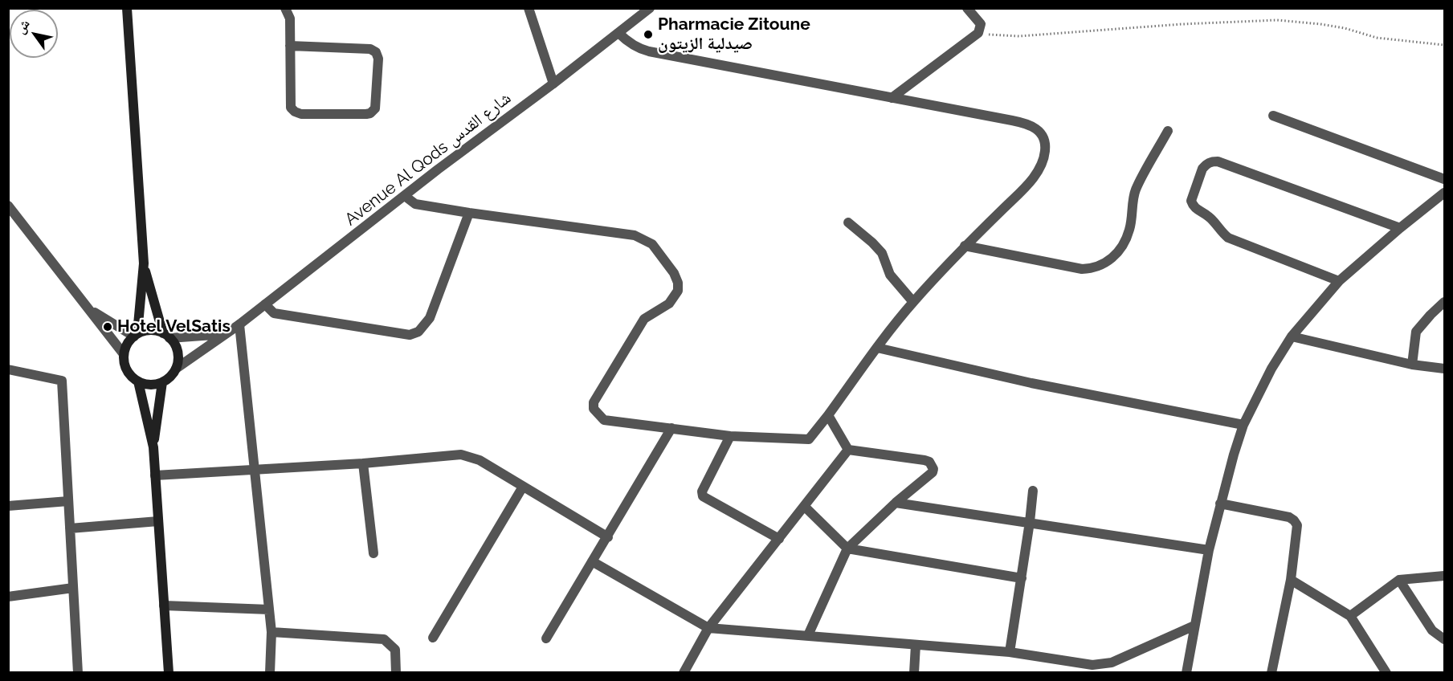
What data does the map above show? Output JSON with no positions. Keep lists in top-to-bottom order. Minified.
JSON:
{"streets":{"street":["Avenue Al Qods شارع القدس"]},"places":["Pharmacie Zitoune صيدلية الزيتون","Hotel VelSatis"],"north":"top left"}
